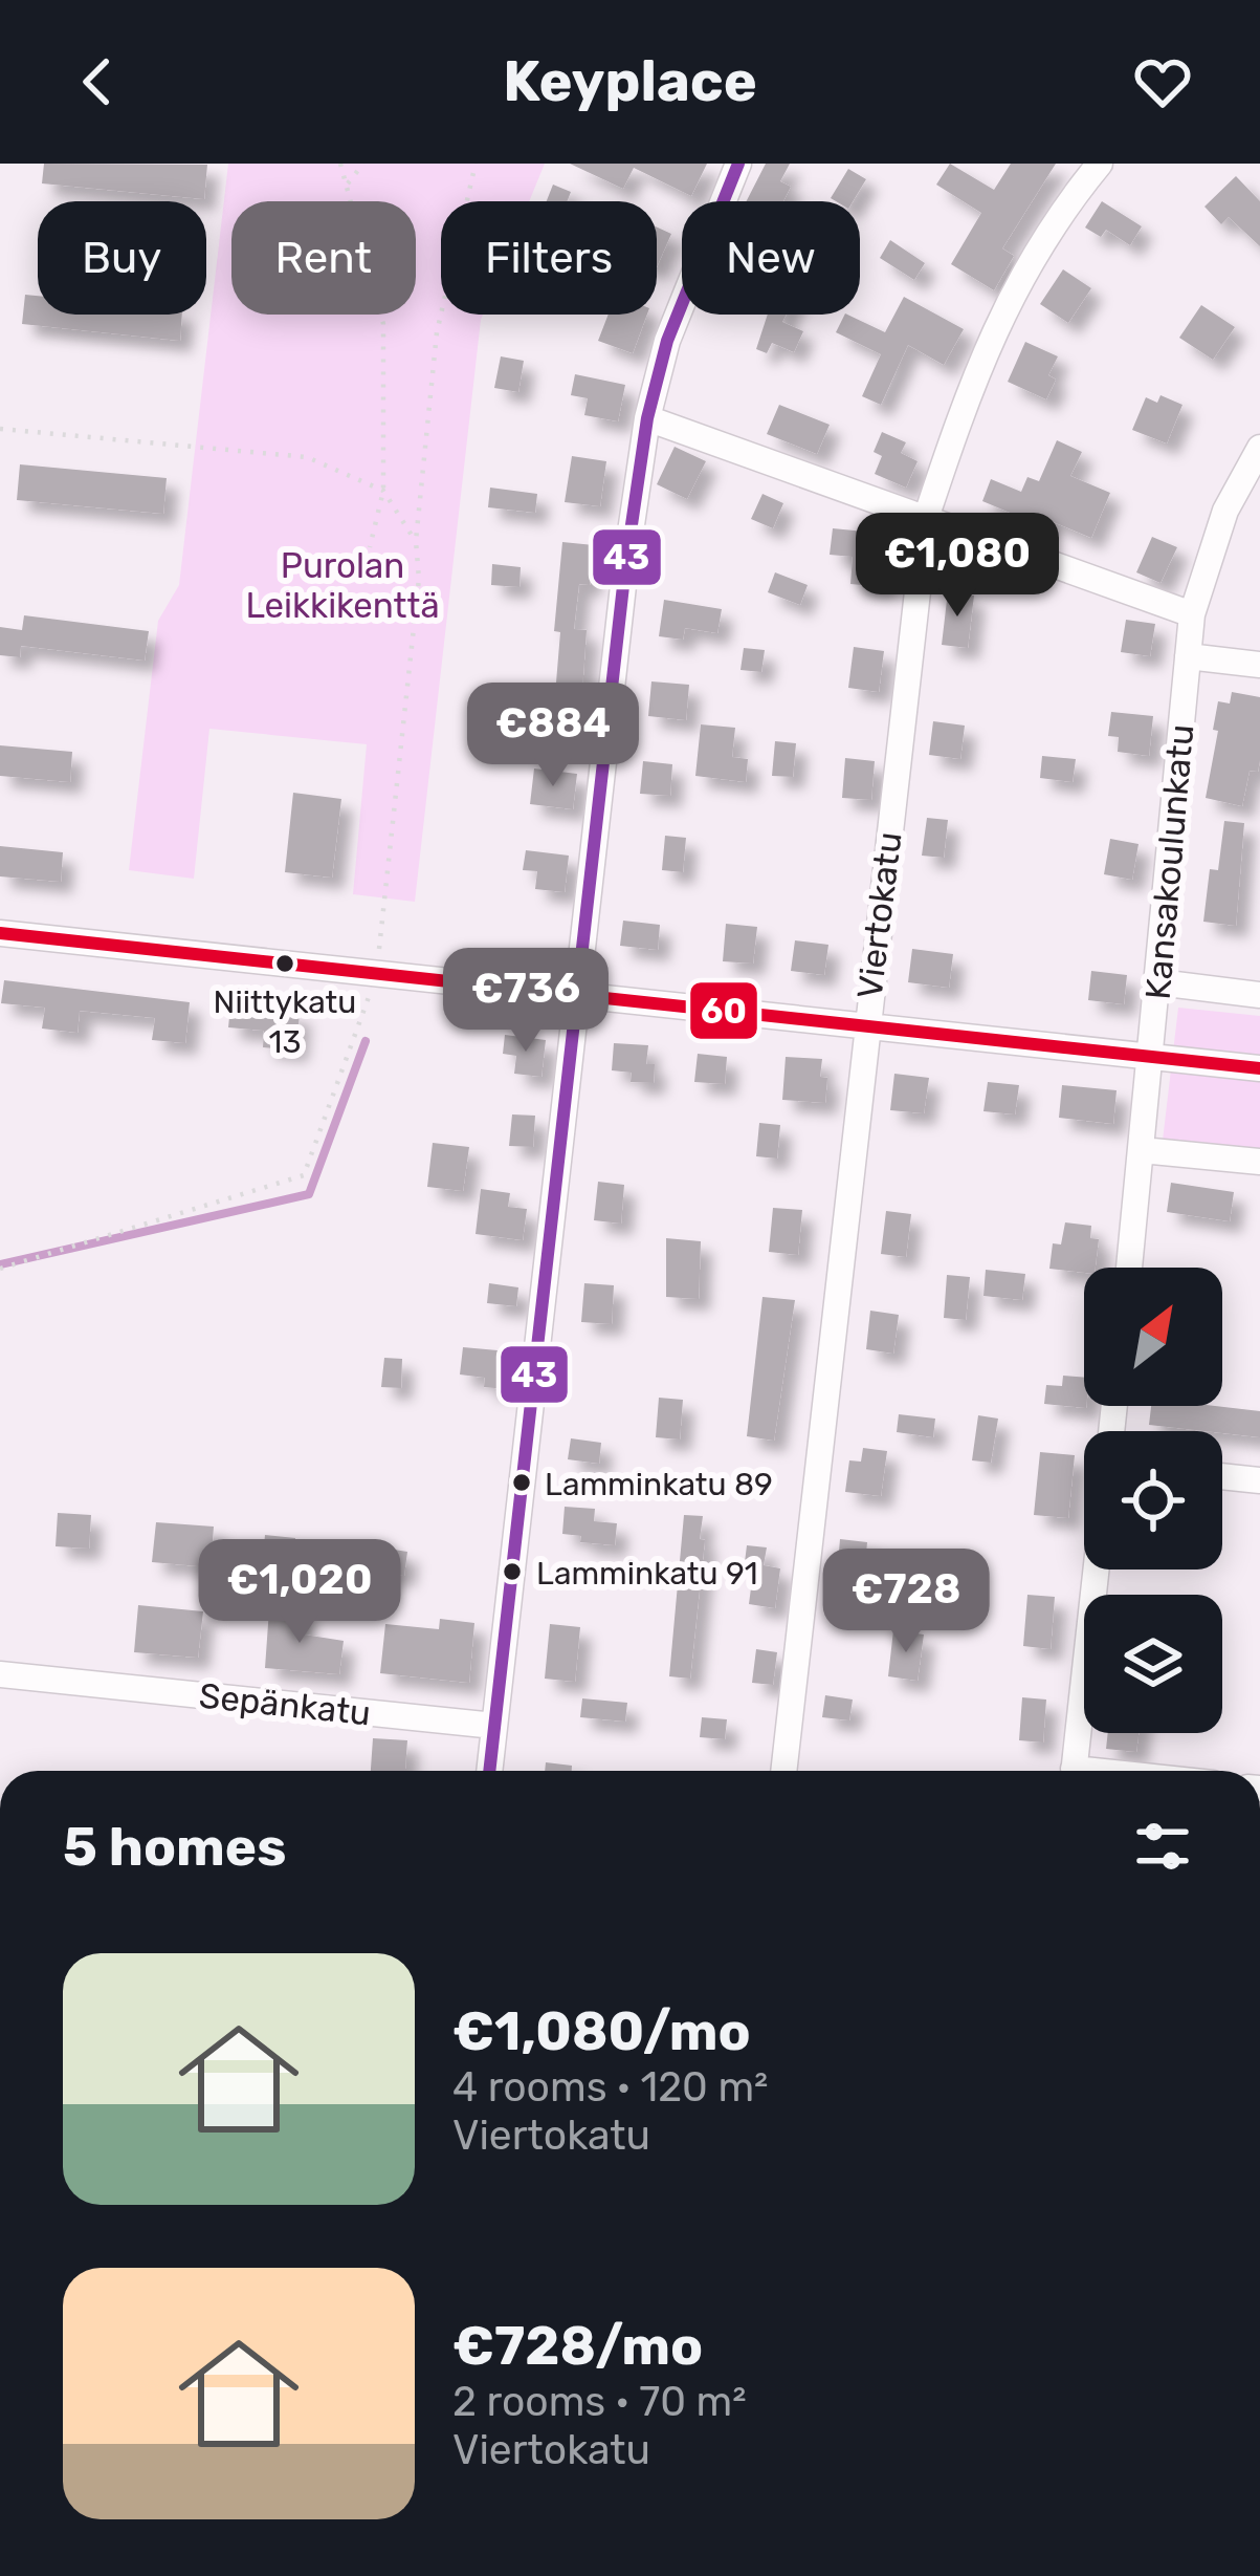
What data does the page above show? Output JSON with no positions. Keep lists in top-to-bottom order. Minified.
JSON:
{"streets":{"street":["Kansakoulunkatu","Viertokatu","Sepänkatu"]},"parks":["Purolan Leikkikenttä"],"places":["Niittykatu 13","Lamminkatu 89","Lamminkatu 91"],"lines":["transit line 43","transit line 60"],"north":"top right","page":{"header":"Keyplace","chip":["Buy","Rent","Filters","New"],"price":["€1,080","€884","€736","€1,020","€728"],"heading":"5 homes","list":[{"name":"€1,080/mo","note":"4 rooms · 120 m² · Viertokatu"},{"name":"€728/mo","note":"2 rooms · 70 m² · Viertokatu"}]}}
